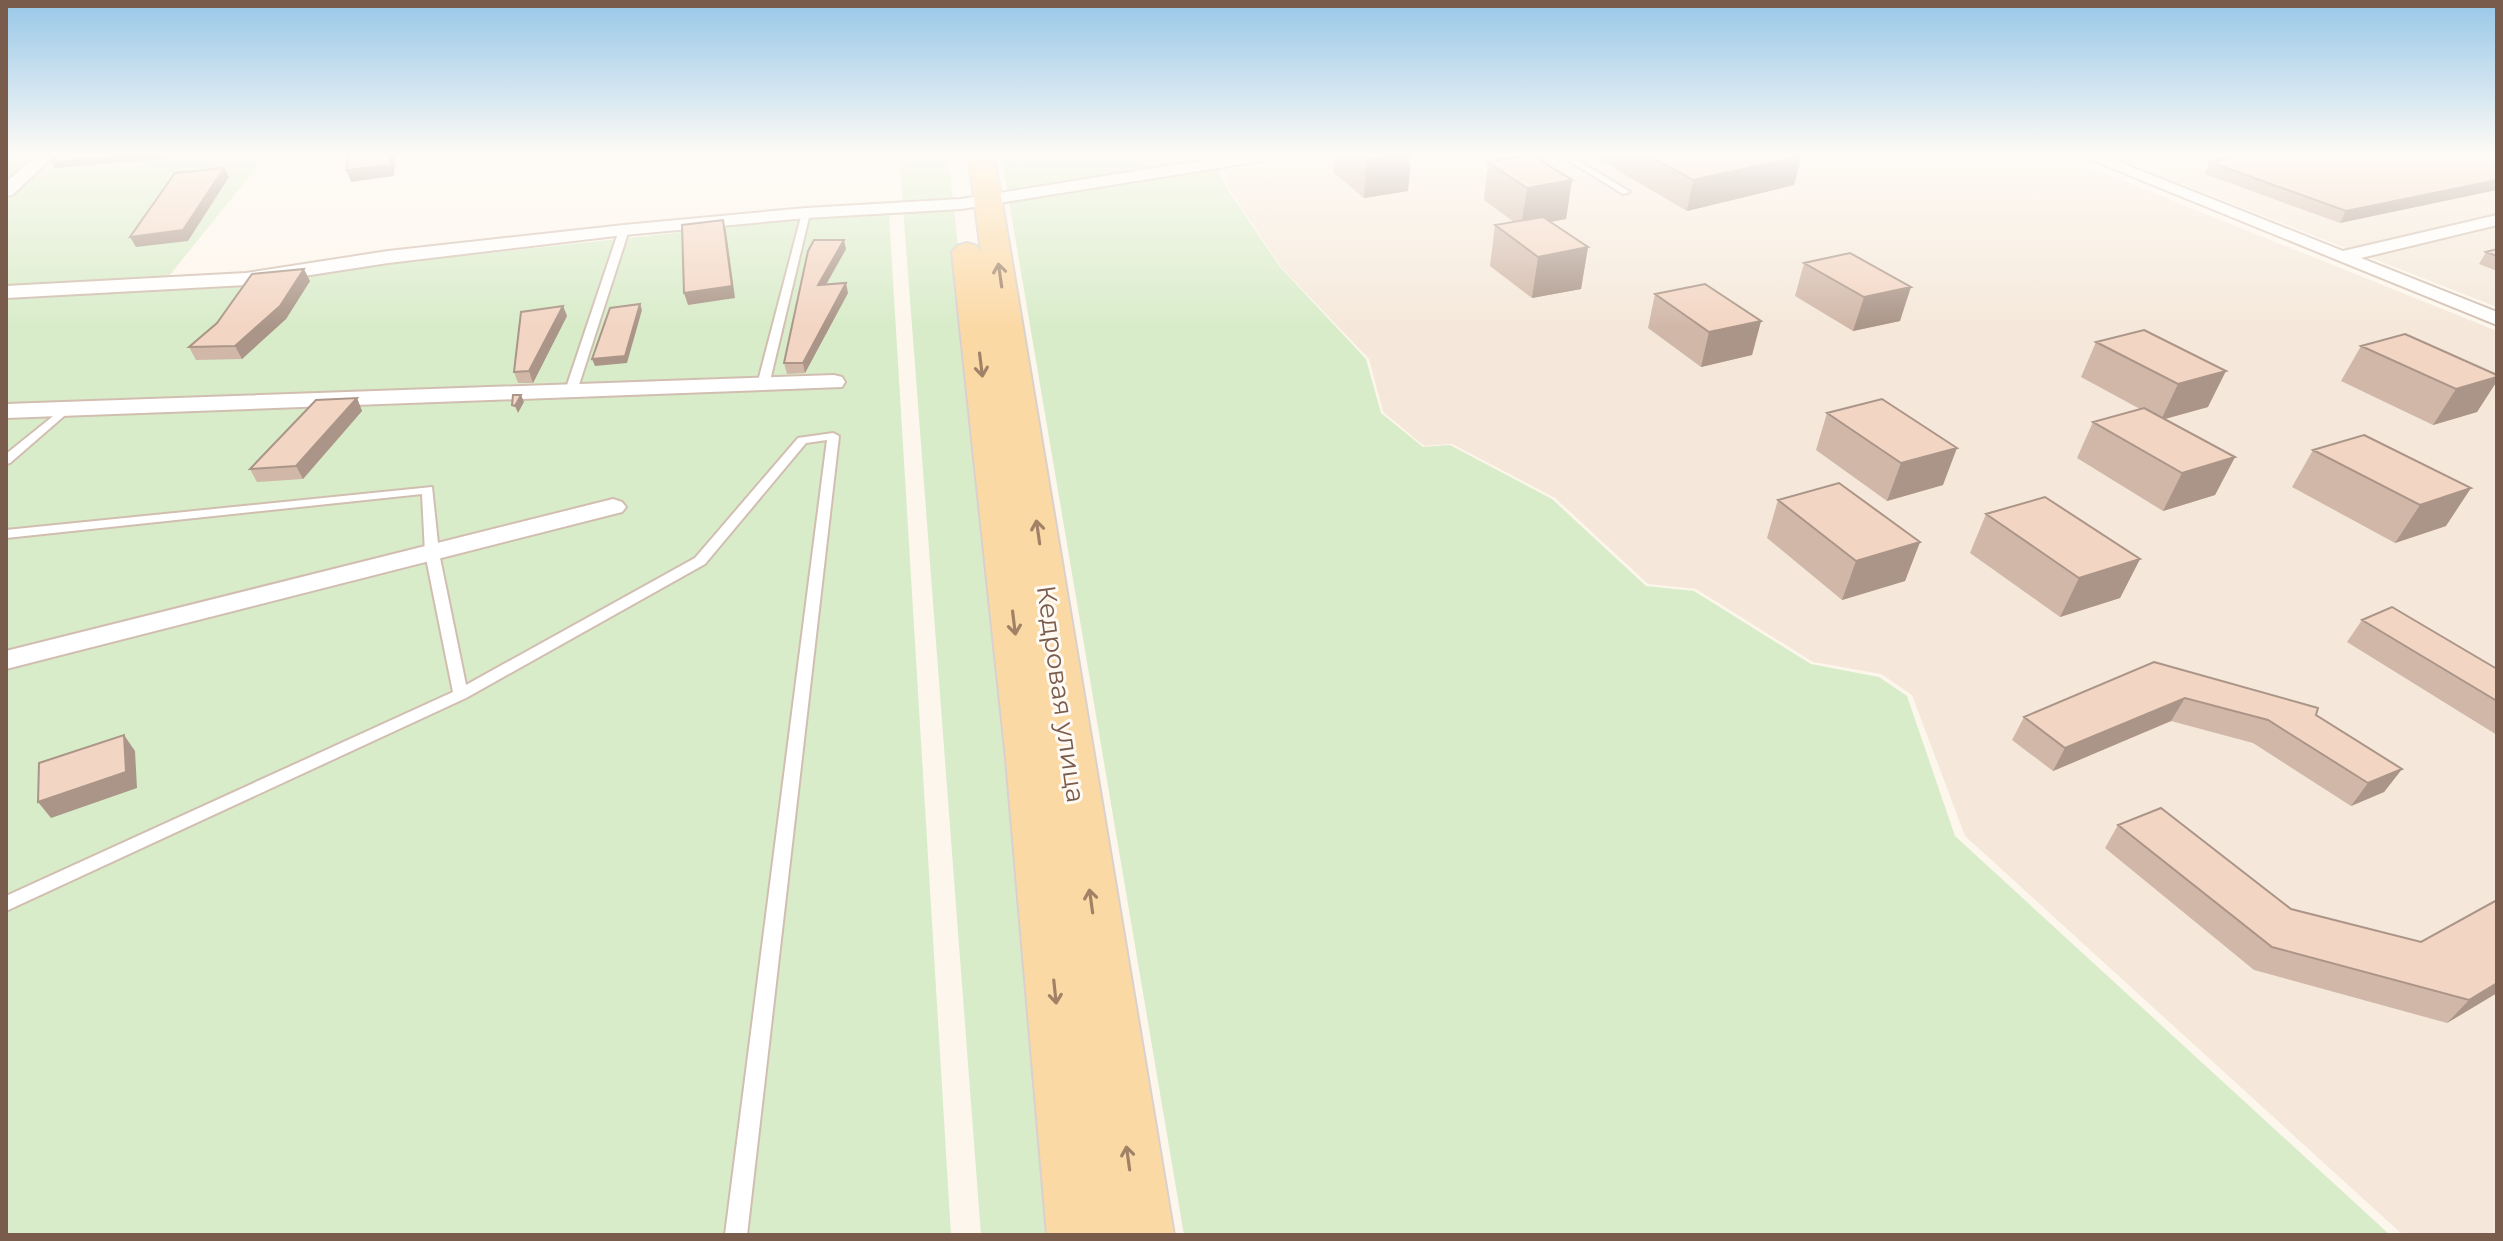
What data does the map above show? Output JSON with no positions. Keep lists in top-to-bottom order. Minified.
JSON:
{"streets":{"main road":["Кедровая улица"]}}
